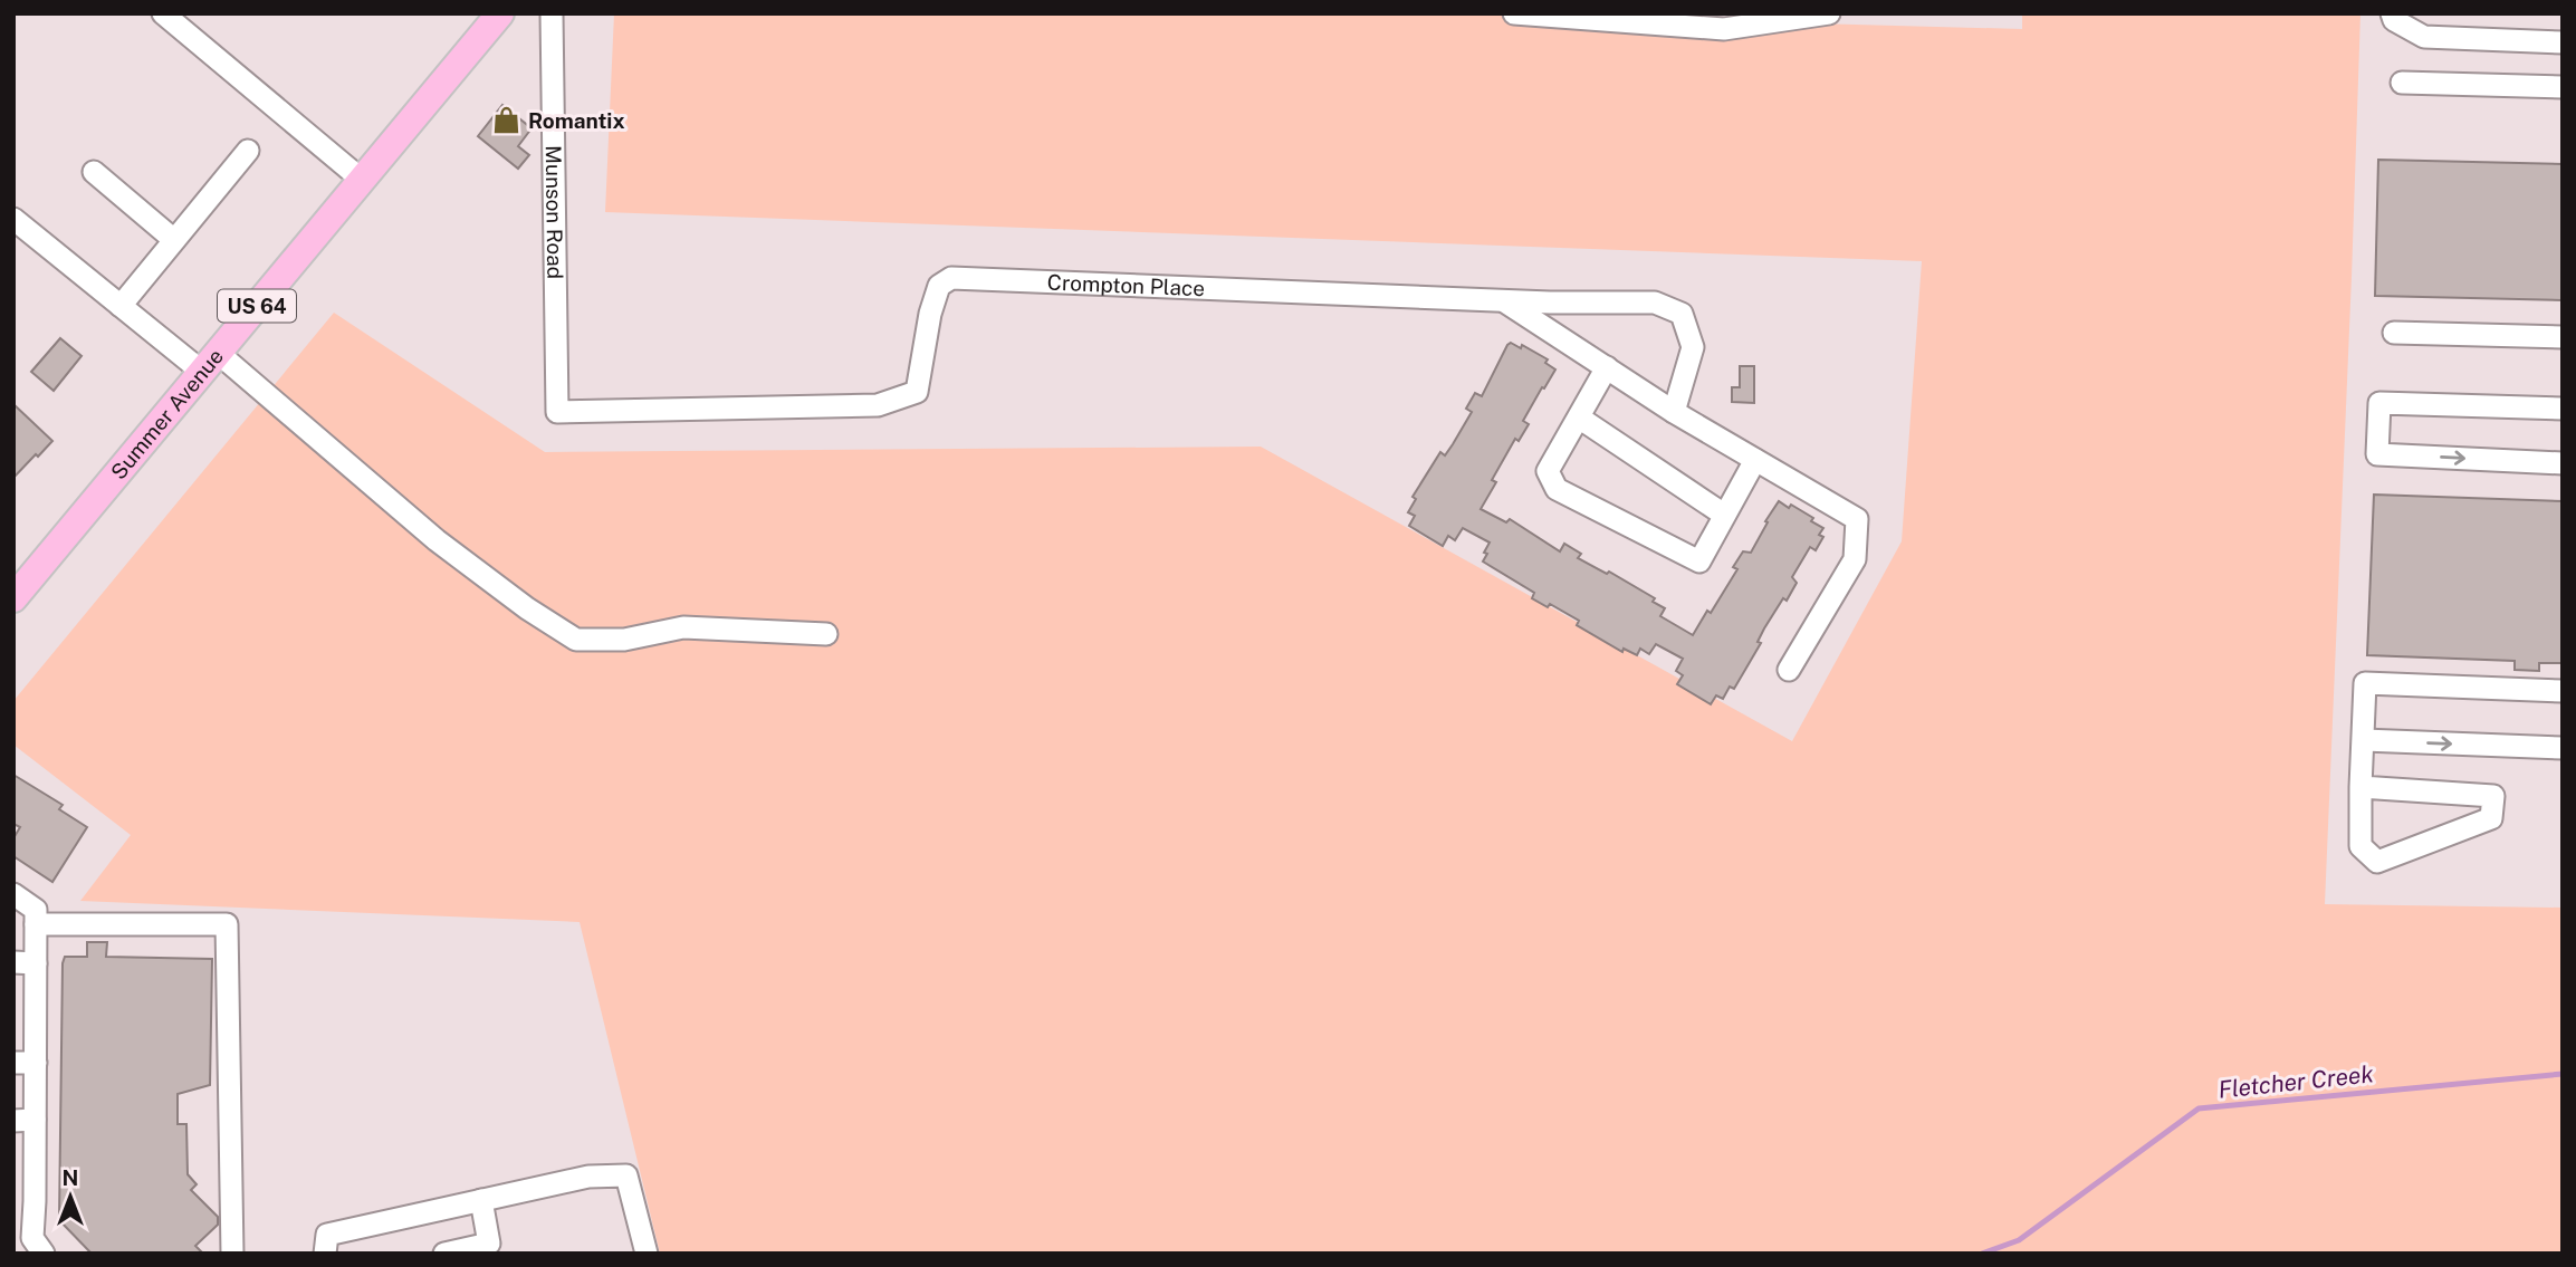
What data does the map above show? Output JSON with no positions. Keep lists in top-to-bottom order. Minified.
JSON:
{"streets":{"main road":["US 64","Summer Avenue"],"street":["Munson Road","Crompton Place"]},"crossings":[["Munson Road","Crompton Place"]],"water":["Fletcher Creek"],"places":{"shop":["Romantix"]},"north":"top"}
